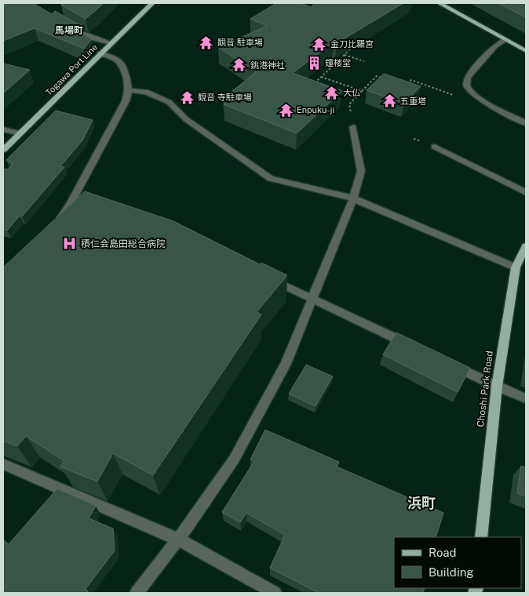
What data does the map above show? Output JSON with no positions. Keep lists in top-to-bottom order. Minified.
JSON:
{"streets":{"main road":["Togawa Port Line","Choshi Park Road"]},"districts":["馬場町","浜町"],"places":{"temple":["観音 駐車場","金刀比羅宮","銚港神社","大仏","観音 寺駐車場","五重塔","Enpuku-ji"],"building":["鐘楼堂"],"hospital":["積仁会島田総合病院"]},"legend":["Road","Building"]}
